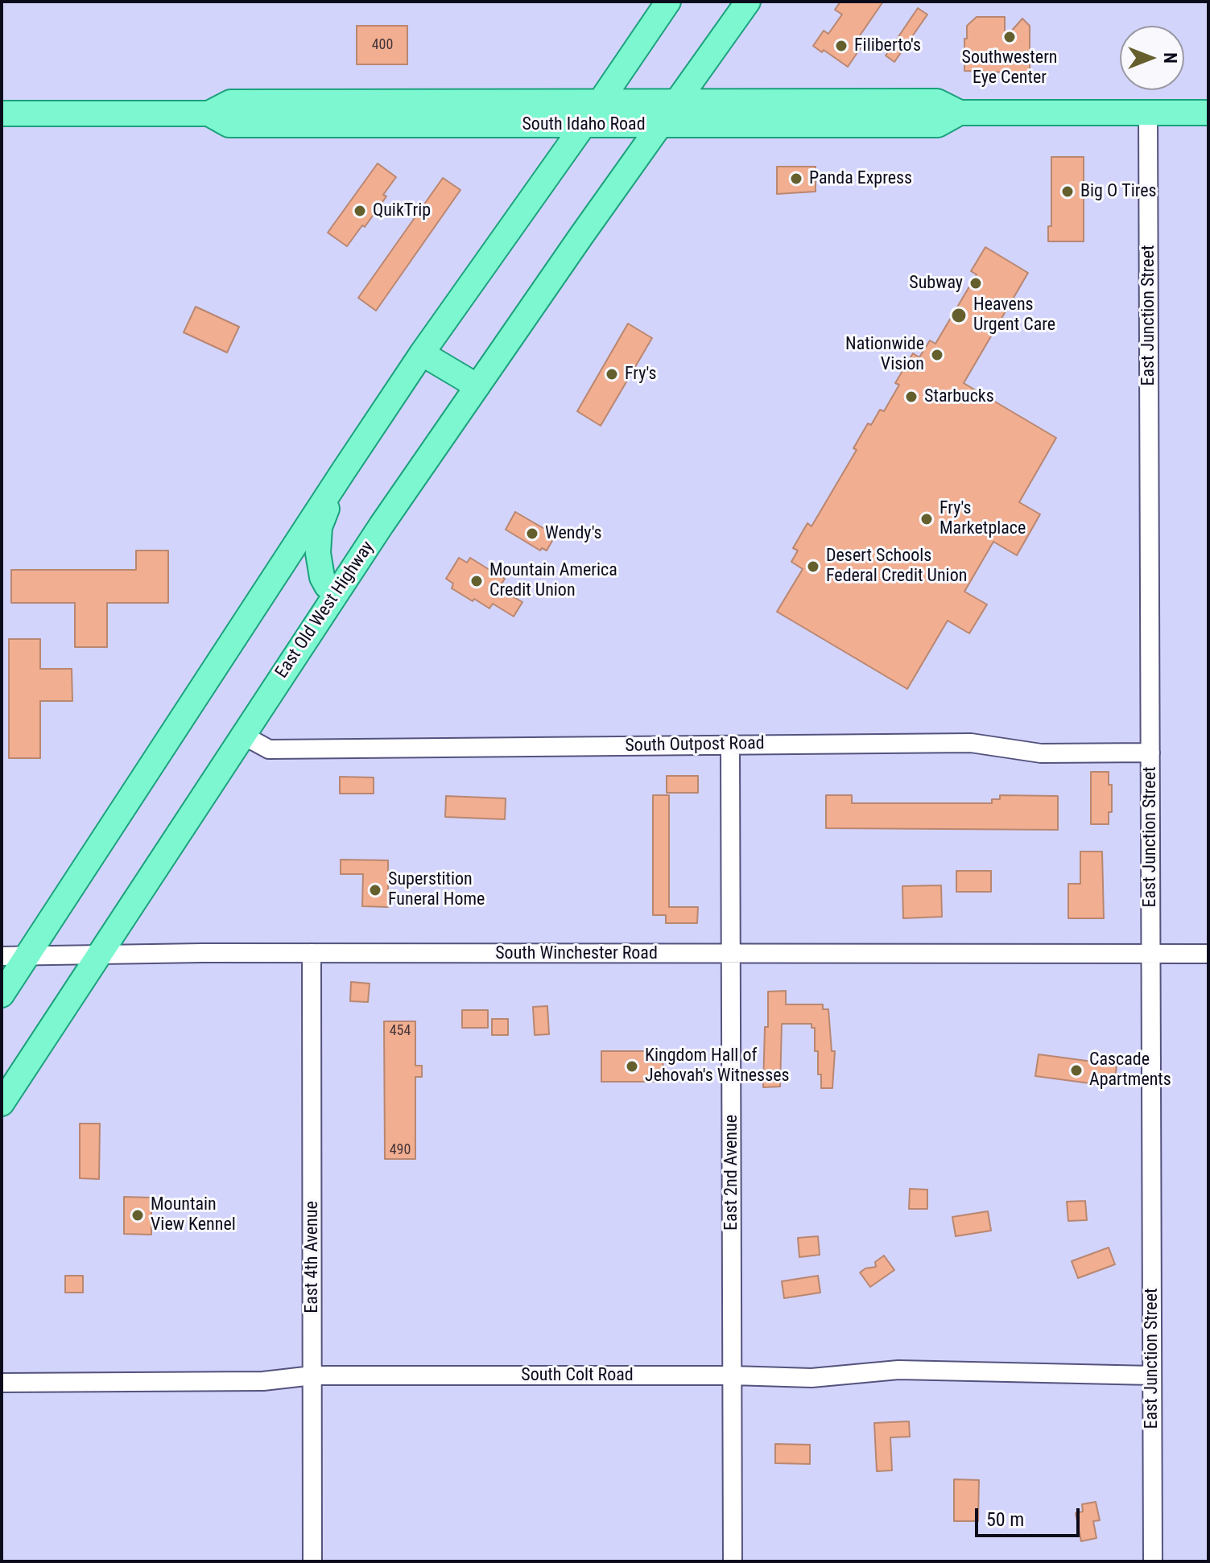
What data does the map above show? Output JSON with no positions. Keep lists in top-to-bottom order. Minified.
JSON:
{"streets":{"main road":["South Idaho Road","East Old West Highway"],"street":["East Junction Street","South Outpost Road","South Winchester Road","East 2nd Avenue","East 4th Avenue","South Colt Road"]},"crossings":[["South Idaho Road","East Junction Street"],["South Idaho Road","East Old West Highway"],["East Junction Street","South Outpost Road"],["East Junction Street","South Winchester Road"],["East Junction Street","South Colt Road"],["East Old West Highway","South Outpost Road"],["East Old West Highway","South Winchester Road"],["South Outpost Road","East 2nd Avenue"],["South Winchester Road","East 2nd Avenue"],["South Winchester Road","East 4th Avenue"],["East 2nd Avenue","South Colt Road"],["East 4th Avenue","South Colt Road"]],"places":["Southwestern Eye Center","Filiberto's","Panda Express","Big O Tires","QuikTrip","Subway","Heavens Urgent Care","Nationwide Vision","Fry's","Starbucks","Fry's Marketplace","Wendy's","Desert Schools Federal Credit Union","Mountain America Credit Union","Superstition Funeral Home","Kingdom Hall of Jehovah's Witnesses","Cascade Apartments","Mountain View Kennel"],"house_numbers":["400","454","490"],"scale_bar":"50 m","north":"right"}
